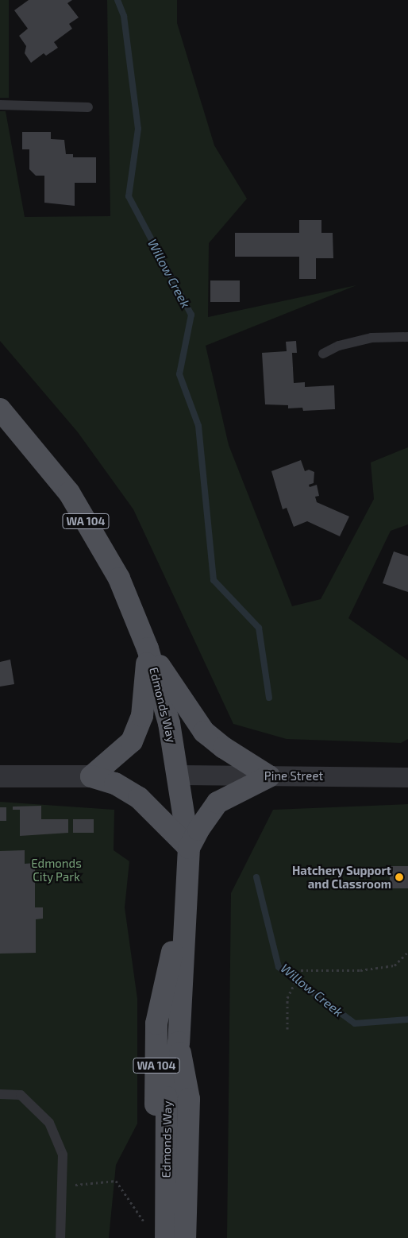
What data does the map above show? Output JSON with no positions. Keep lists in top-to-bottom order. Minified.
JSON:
{"streets":{"main road":["WA 104","Edmonds Way"],"street":["Pine Street"]},"crossings":[["WA 104","Edmonds Way"],["Edmonds Way","Pine Street"]],"water":["Willow Creek"],"parks":["Edmonds City Park"],"places":["Hatchery Support and Classroom"]}
